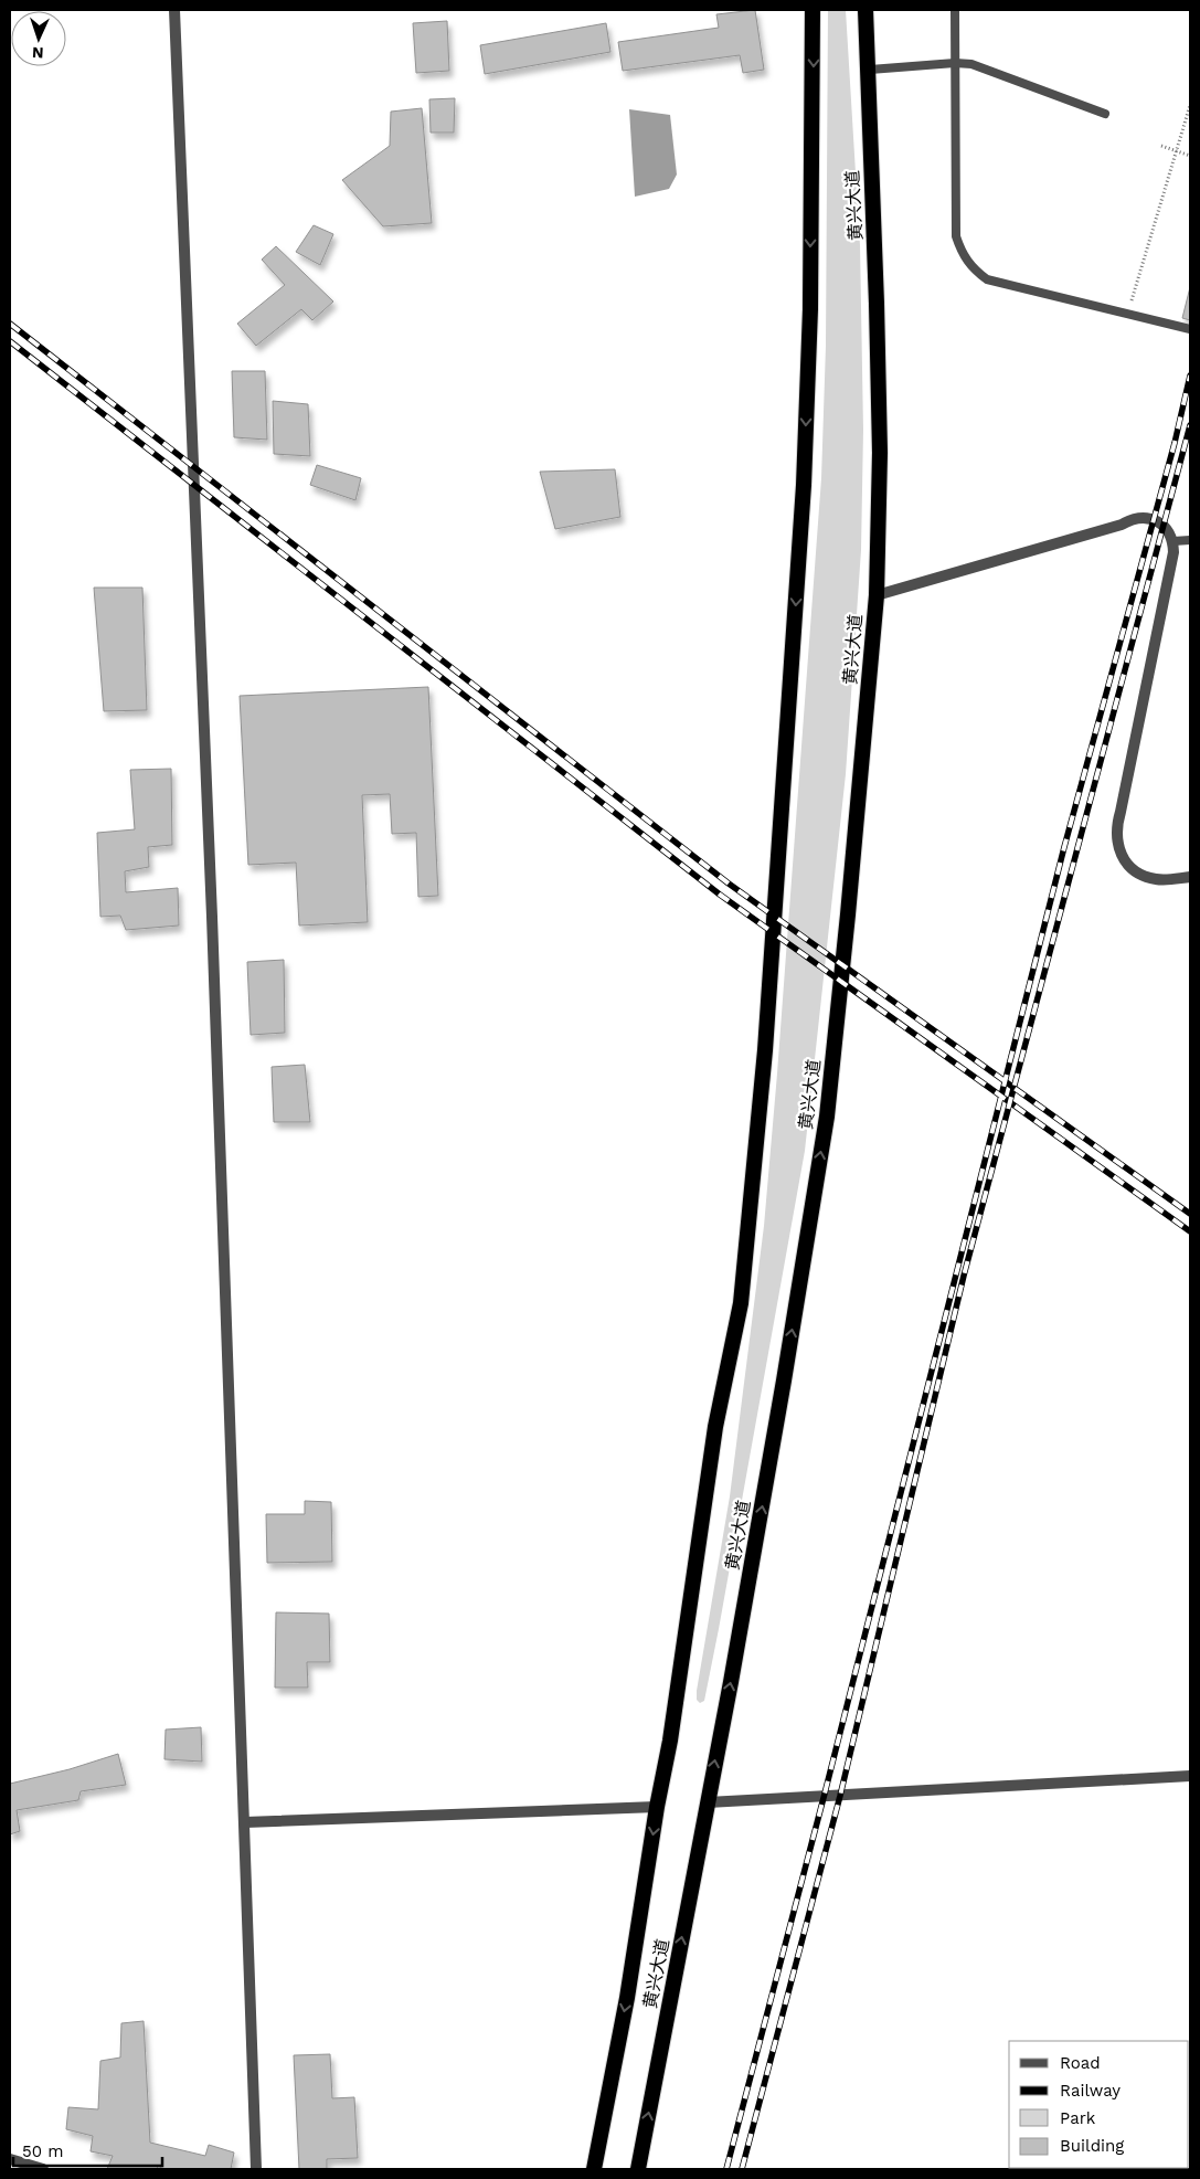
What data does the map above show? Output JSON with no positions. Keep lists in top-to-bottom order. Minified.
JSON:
{"streets":{"highway":["黄兴大道"]},"legend":["Road","Railway","Park","Building"],"scale_bar":"50 m","north":"bottom"}
